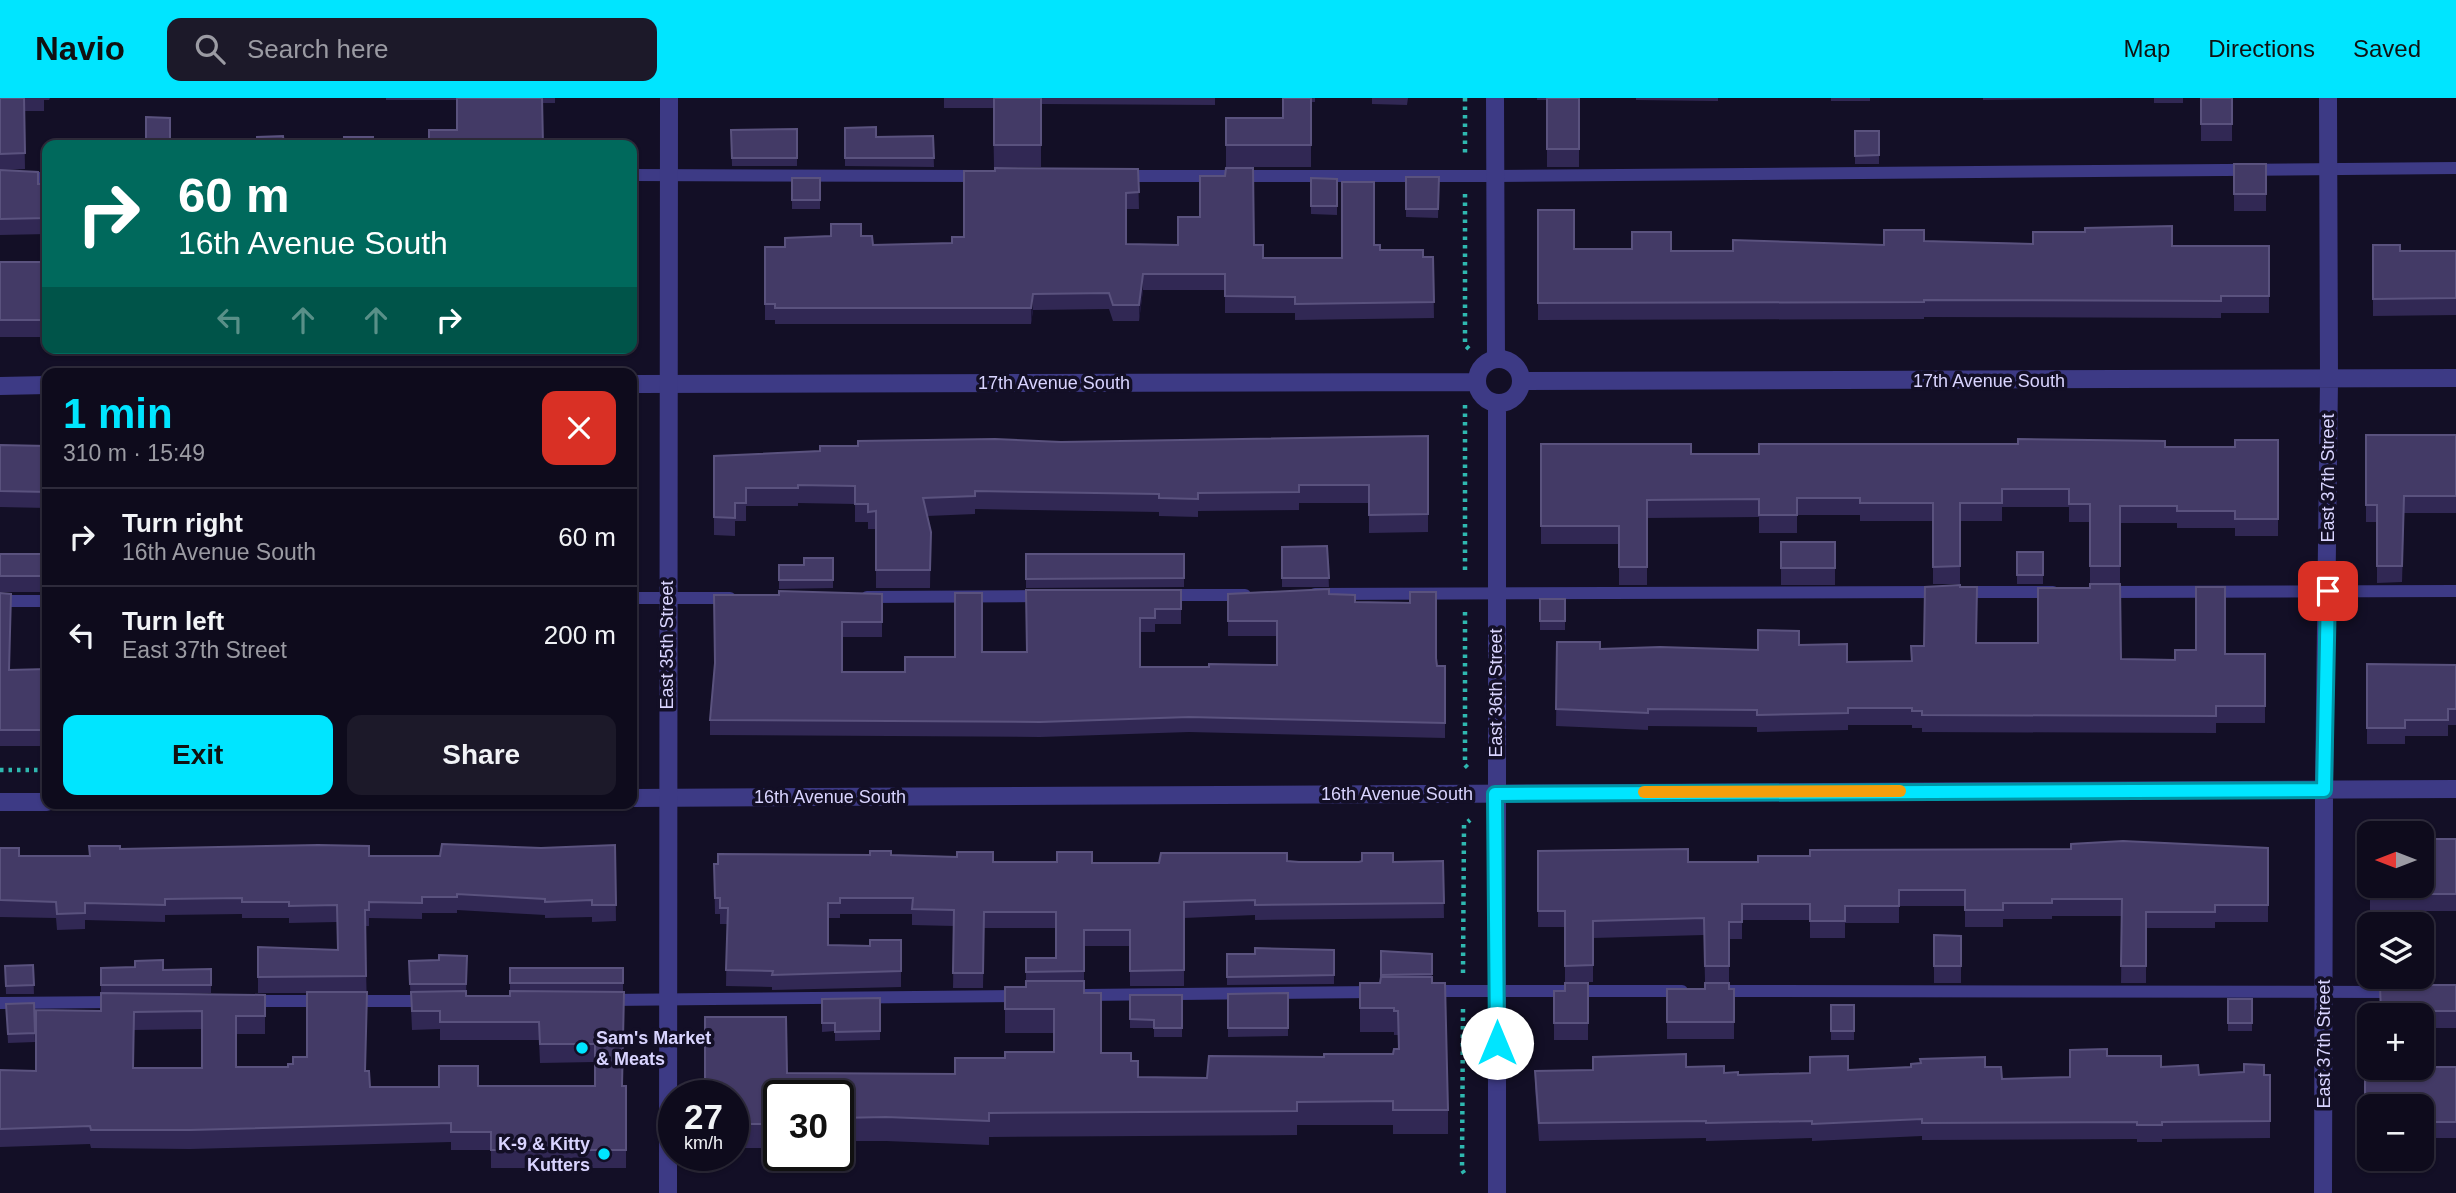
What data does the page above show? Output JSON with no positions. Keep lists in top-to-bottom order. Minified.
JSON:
{"streets":{"street":["17th Avenue South","East 37th Street","East 35th Street","East 36th Street","16th Avenue South"]},"crossings":[["17th Avenue South","East 37th Street"],["17th Avenue South","East 35th Street"],["17th Avenue South","East 36th Street"],["East 37th Street","16th Avenue South"],["East 35th Street","16th Avenue South"],["East 36th Street","16th Avenue South"]],"places":["Sam's Market & Meats","K-9 & Kitty Kutters"],"north":"left","page":{"header":"Navio","search":"Search here","nav":["Map","Directions","Saved"],"turn":["60 m","16th Avenue South"],"heading":["1 min","310 m · 15:49"],"list":[{"name":"Turn right","note":"16th Avenue South","value":"60 m"},{"name":"Turn left","note":"East 37th Street","value":"200 m"}],"buttons":["Exit","Share"],"map_buttons":["+","−"],"speed":"27 km/h","limit":"30"}}
